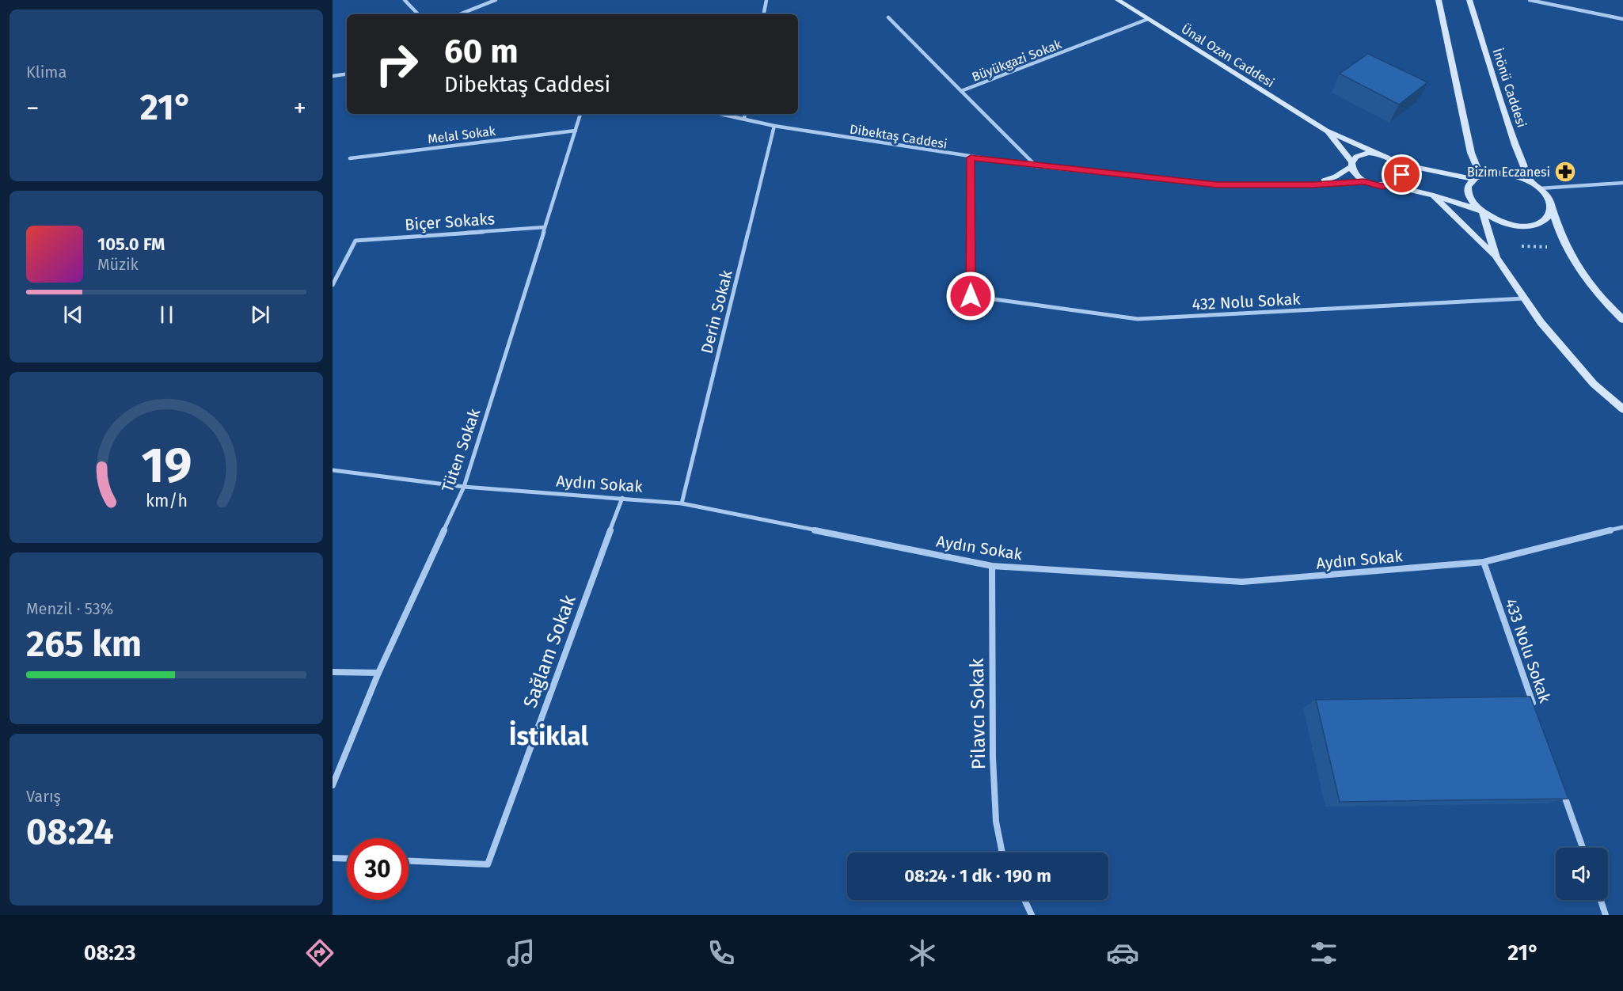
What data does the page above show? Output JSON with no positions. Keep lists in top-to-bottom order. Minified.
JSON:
{"streets":{"main road":["Ünal Ozan Caddesi","İnönü Caddesi"],"street":["Büyükgazi Sokak","Melal Sokak","Dibektaş Caddesi","Biçer Sokaks","432 Nolu Sokak","Derin Sokak","Tüten Sokak","Aydın Sokak","433 Nolu Sokak","Sağlam Sokak","Pilavcı Sokak"]},"crossings":[["Ünal Ozan Caddesi","Büyükgazi Sokak"],["Melal Sokak","Tüten Sokak"],["Dibektaş Caddesi","432 Nolu Sokak"],["Dibektaş Caddesi","Derin Sokak"],["Biçer Sokaks","Tüten Sokak"],["Derin Sokak","Aydın Sokak"],["Tüten Sokak","Aydın Sokak"],["Aydın Sokak","433 Nolu Sokak"],["Aydın Sokak","Sağlam Sokak"],["Aydın Sokak","Pilavcı Sokak"]],"districts":["İstiklal"],"places":{"pharmacy":["Bizim Eczanesi"]},"page":{"tile":["Klima",["Menzil · 53%","265 km"],["Varış","08:24"]],"turn":["60 m","Dibektaş Caddesi"],"heat":["−","21°","+"],"song":["105.0 FM","Müzik"],"limit":"30","trip":"08:24 · 1 dk · 190 m","tabs":["08:23","21°"],"gauge":["19","km/h"]}}
